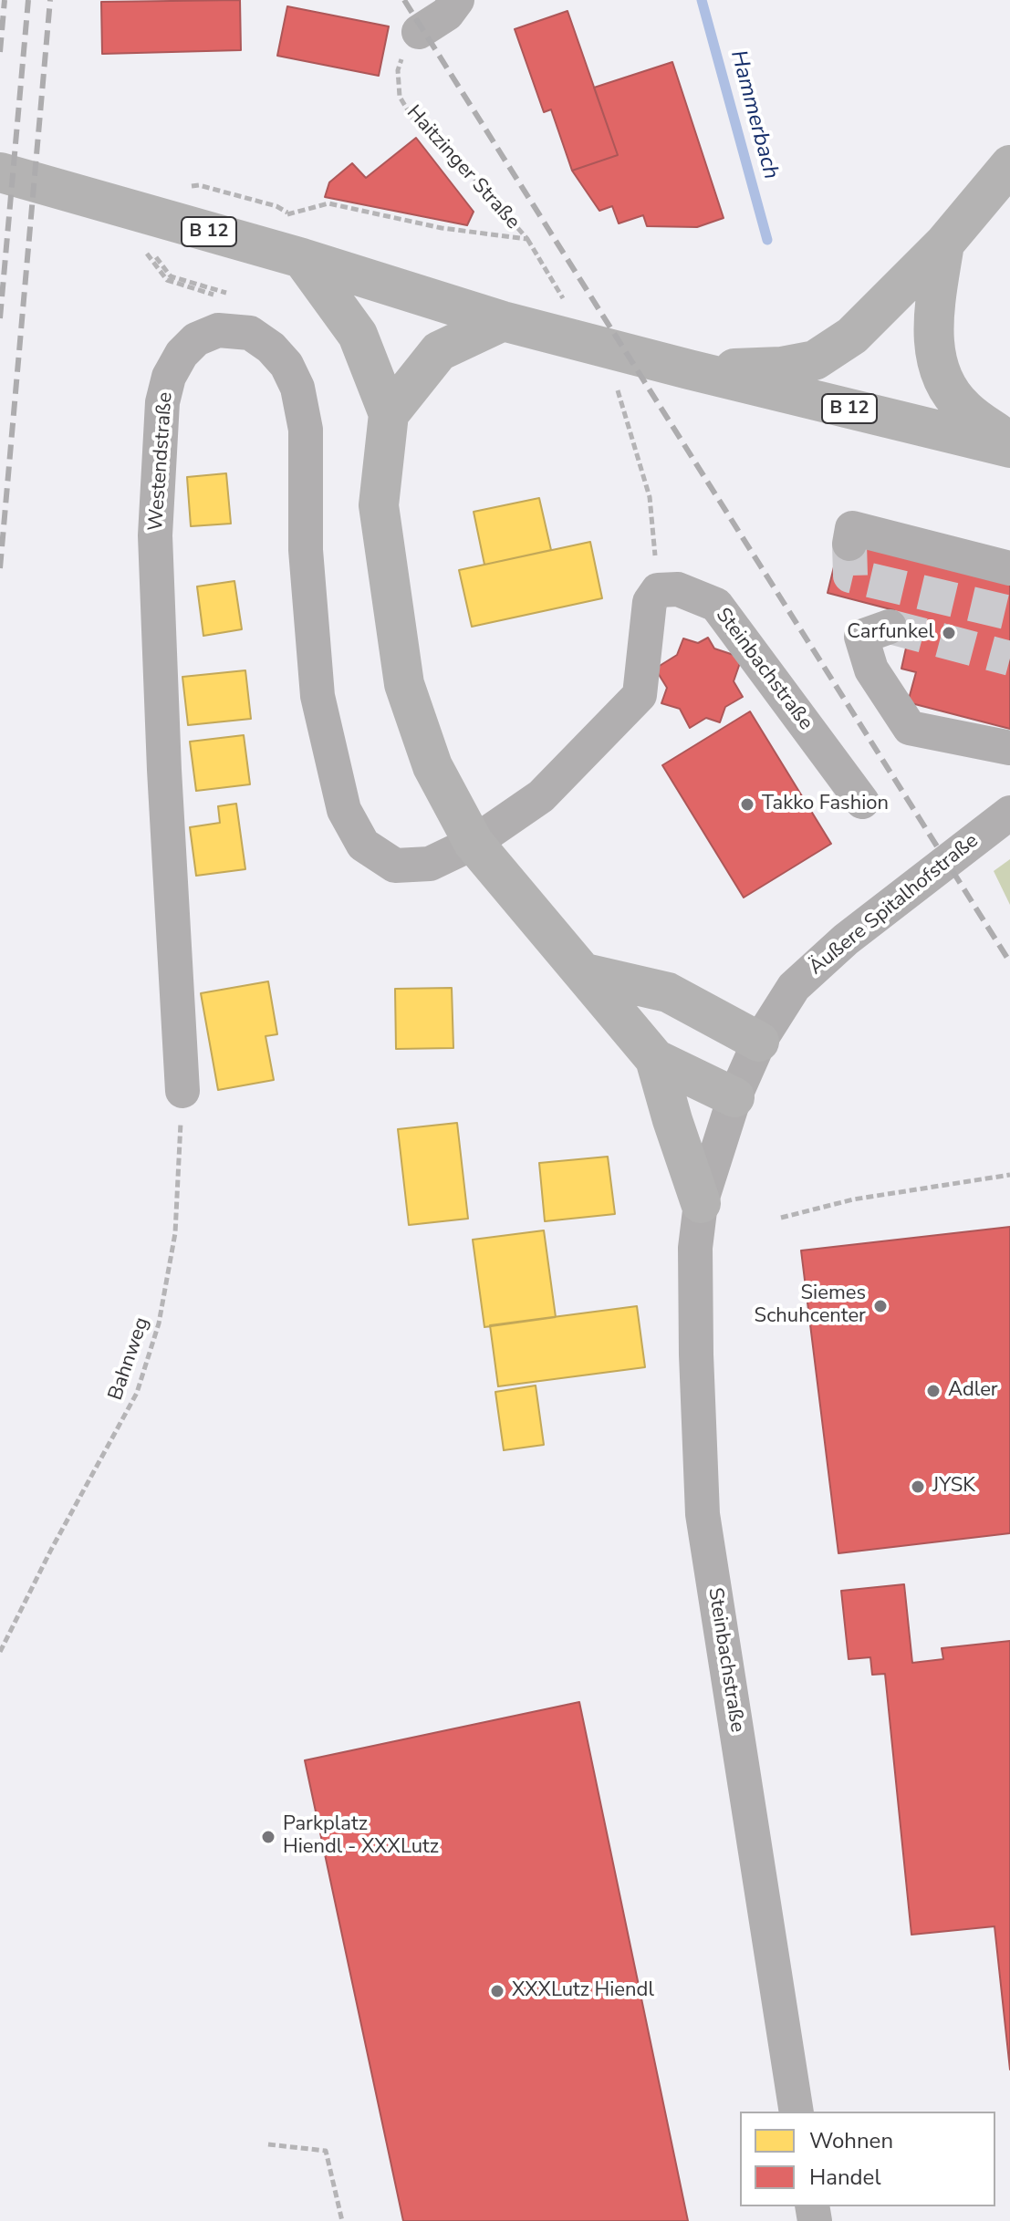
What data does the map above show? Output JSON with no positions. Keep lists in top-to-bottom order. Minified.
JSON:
{"streets":{"main road":["B 12"],"street":["Westendstraße","Steinbachstraße","Äußere Spitalhofstraße"],"path":["Haitzinger Straße","Bahnweg"]},"crossings":[["Westendstraße","Bahnweg"],["Steinbachstraße","Äußere Spitalhofstraße"]],"water":["Hammerbach"],"places":["Carfunkel","Takko Fashion","Siemes Schuhcenter","Adler","JYSK","Parkplatz Hiendl - XXXLutz","XXXLutz Hiendl"],"legend":["Wohnen","Handel"]}
